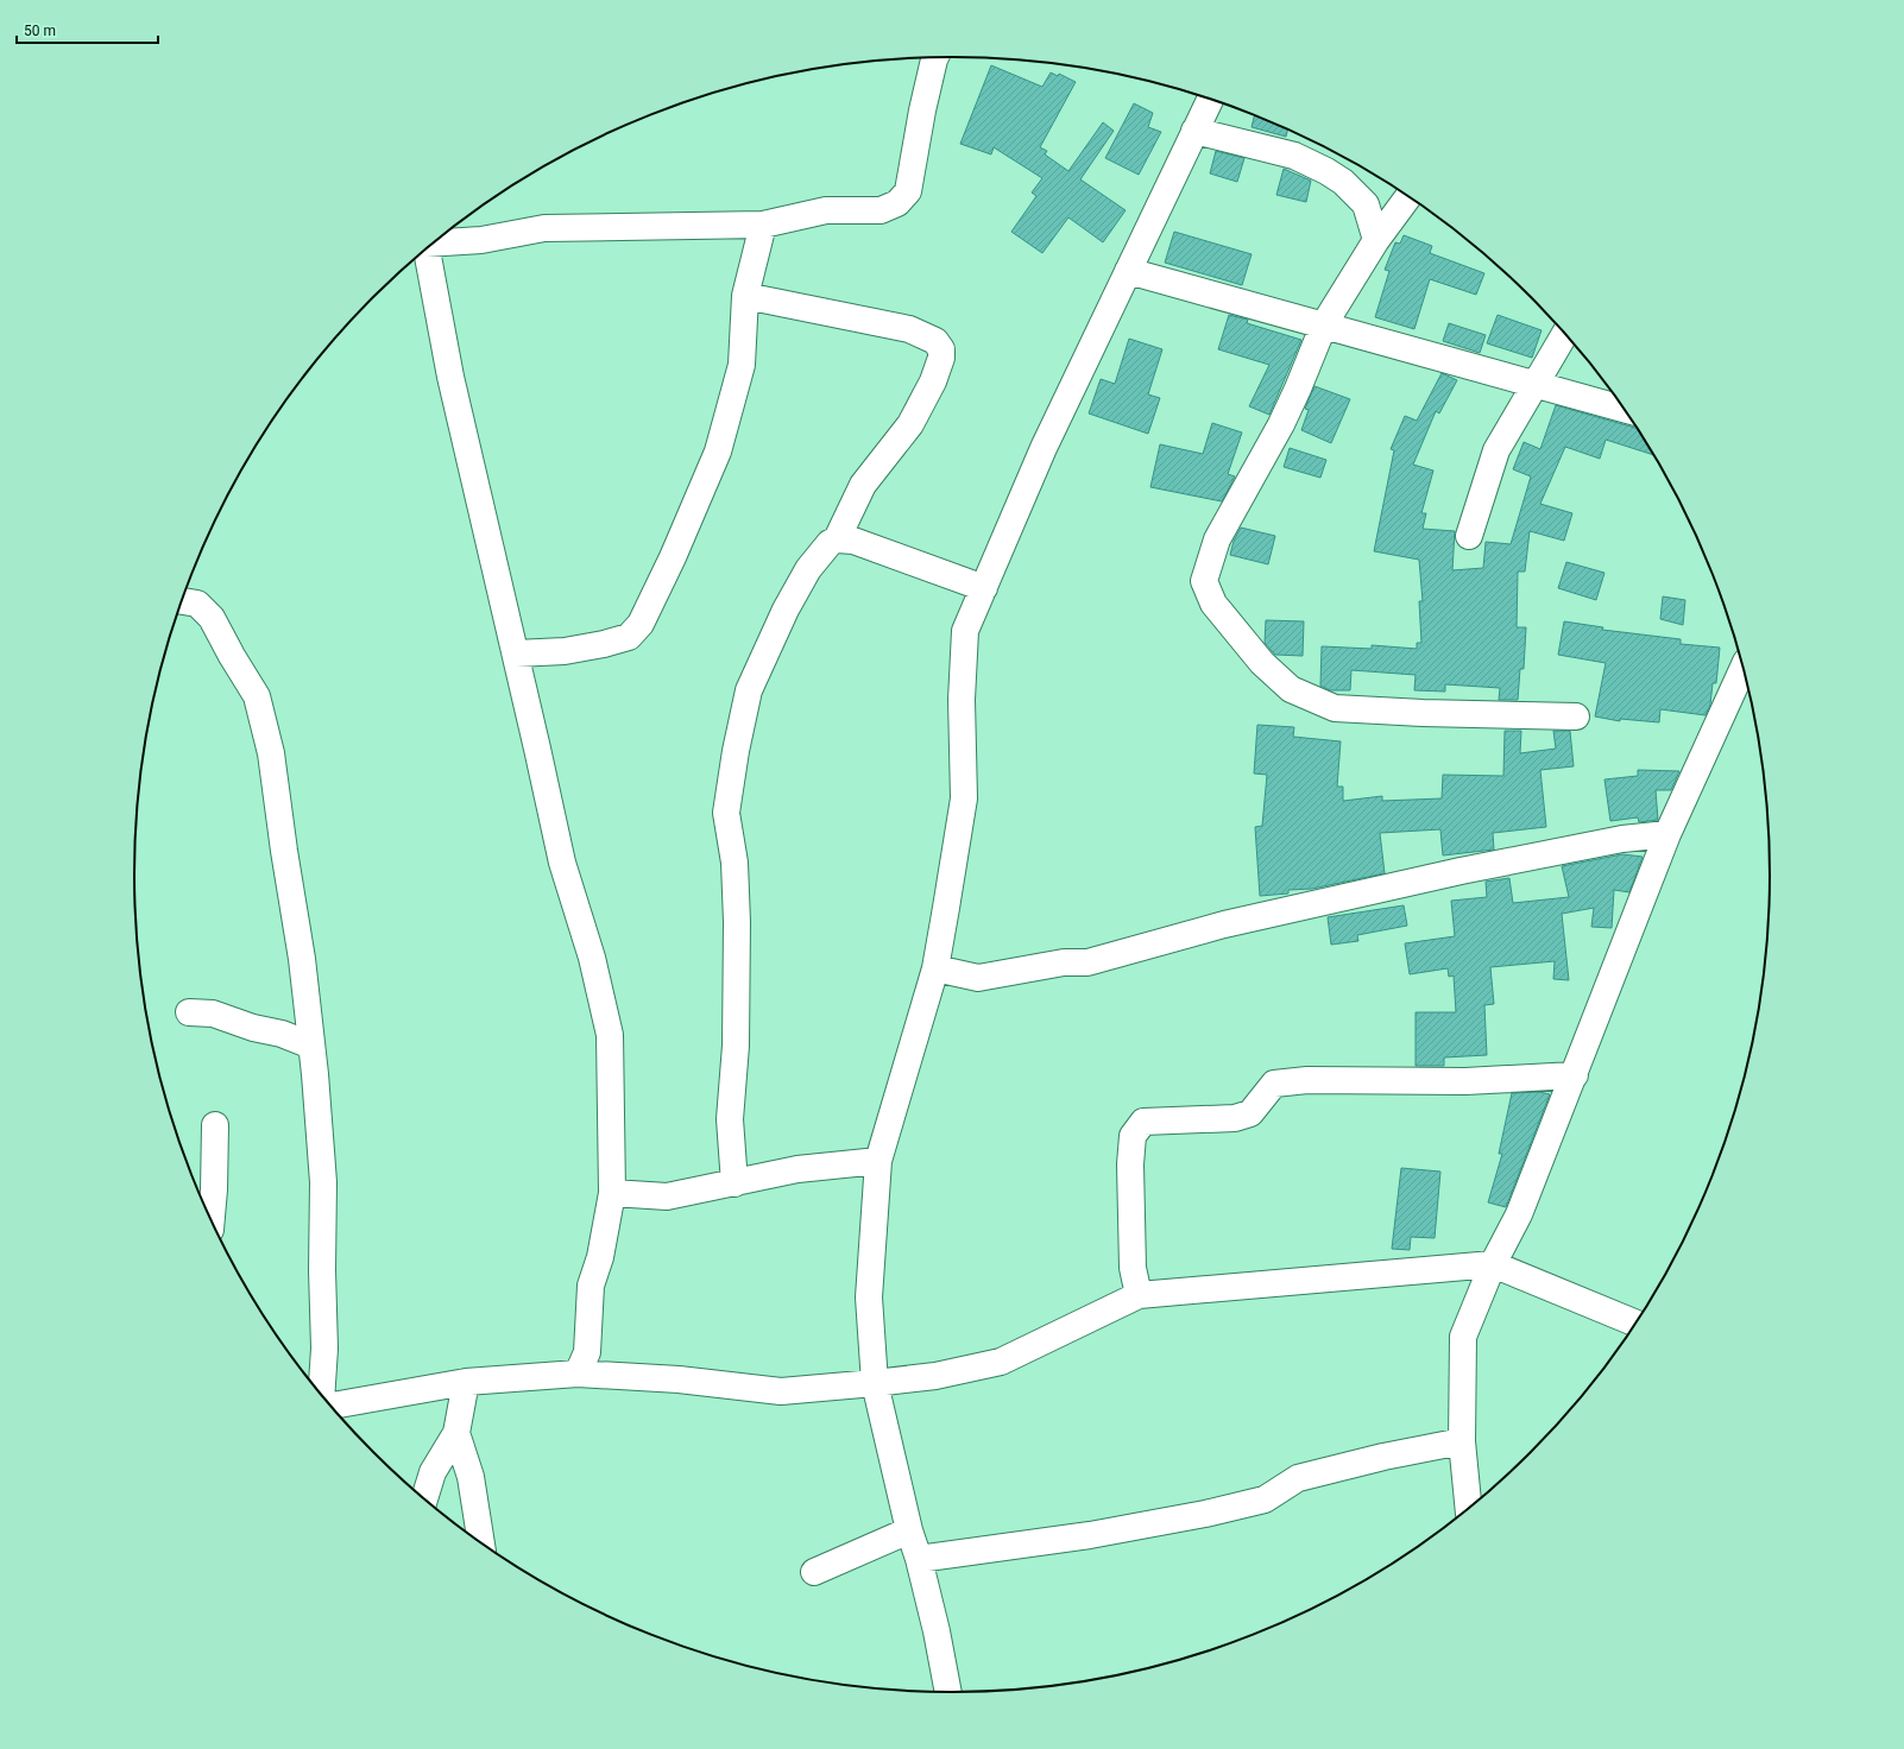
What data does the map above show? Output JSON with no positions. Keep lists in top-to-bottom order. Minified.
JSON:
{"scale_bar":"50 m"}
